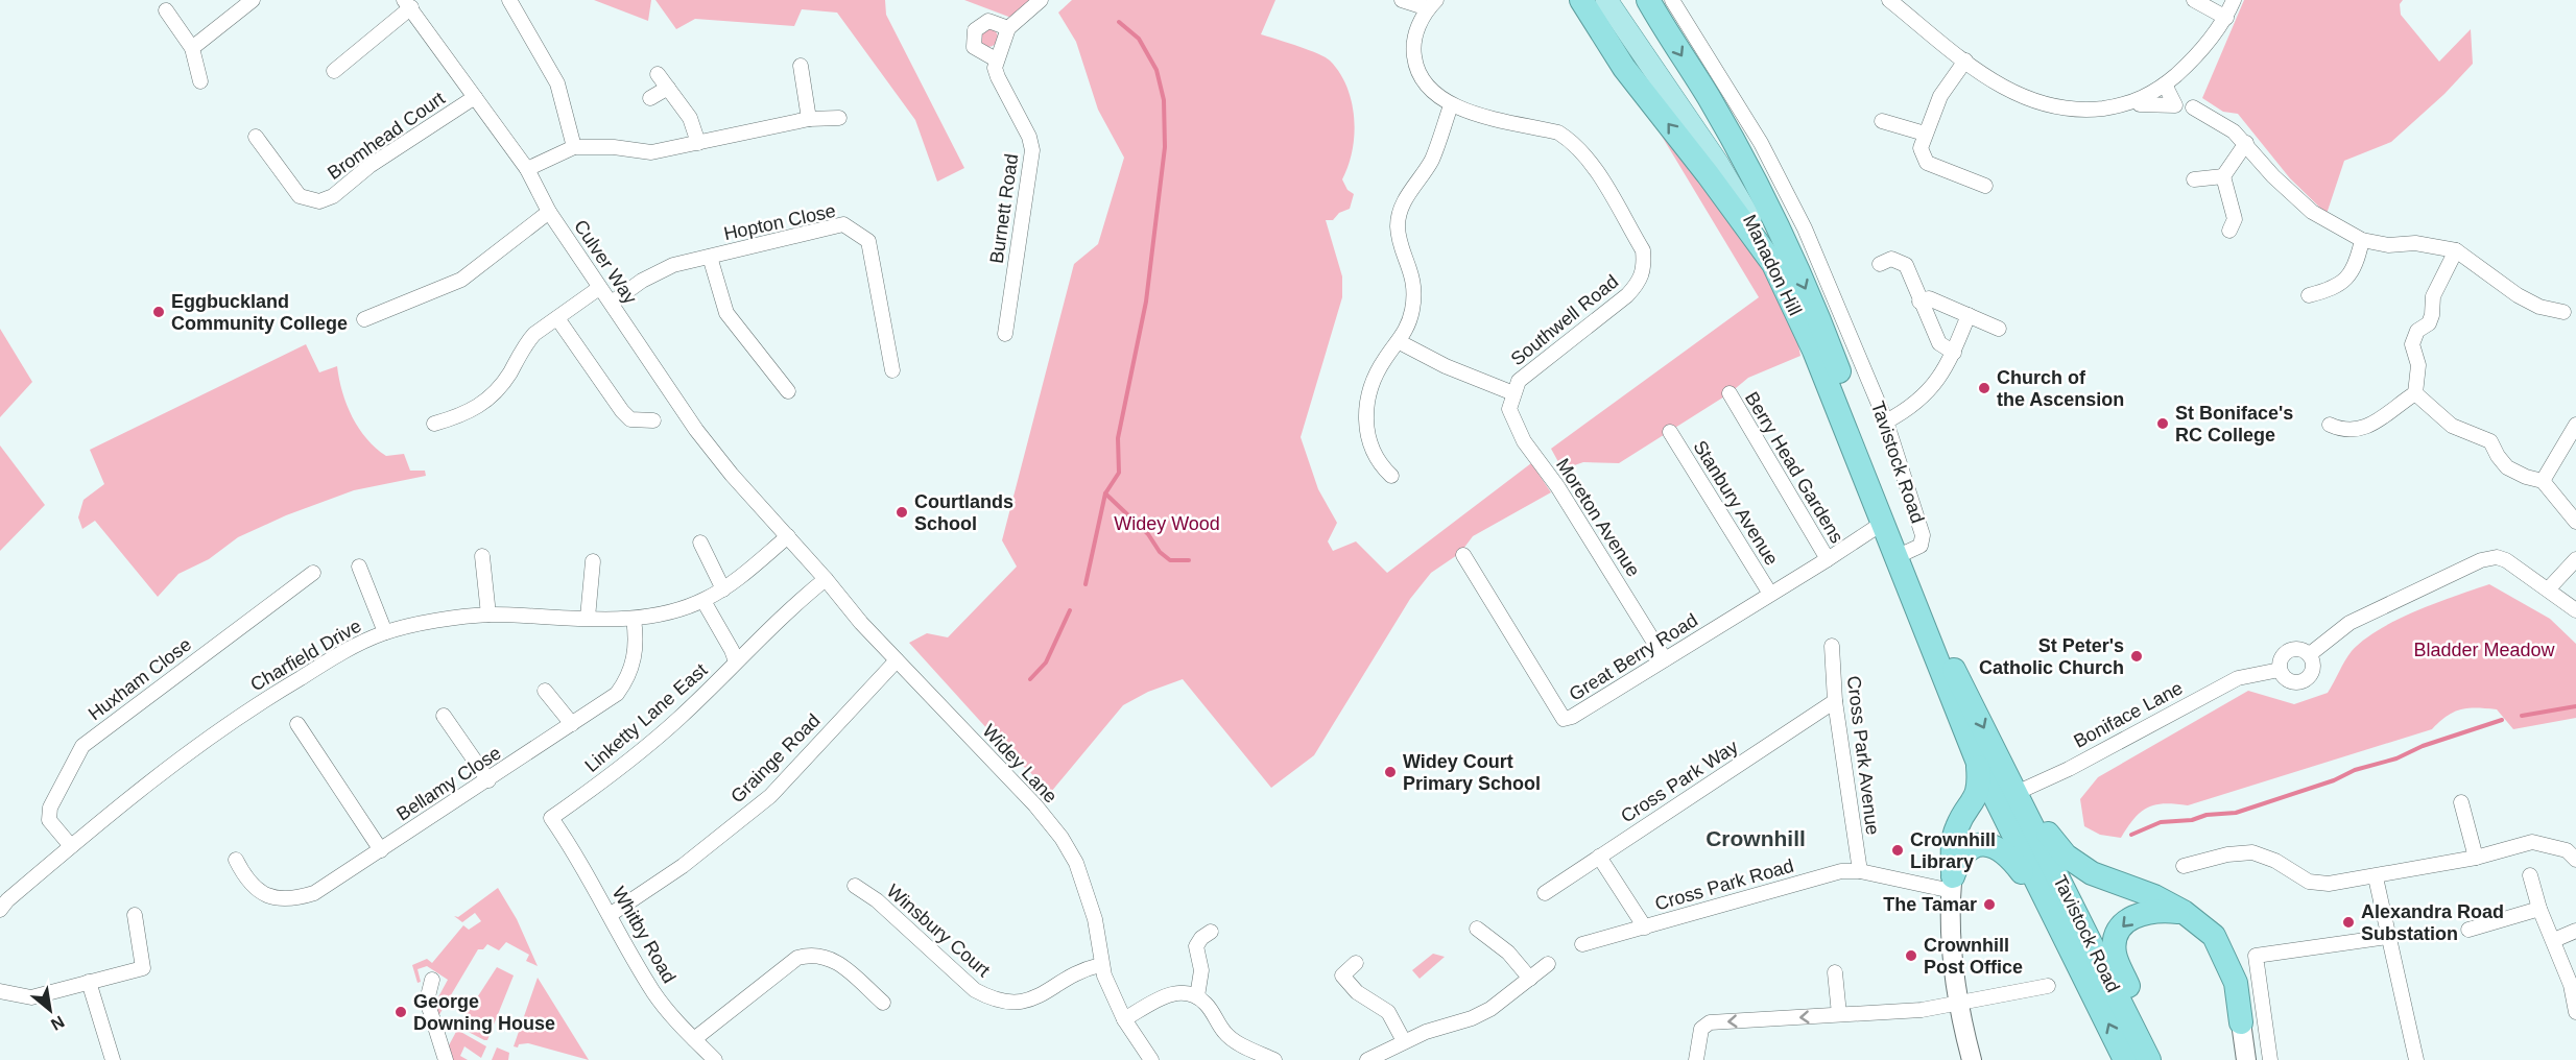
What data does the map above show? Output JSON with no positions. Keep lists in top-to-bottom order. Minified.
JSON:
{"streets":{"highway":["Manadon Hill","Tavistock Road"],"street":["Bromhead Court","Burnett Road","Hopton Close","Culver Way","Southwell Road","Berry Head Gardens","Stanbury Avenue","Moreton Avenue","Charfield Drive","Great Berry Road","Huxham Close","Boniface Lane","Linketty Lane East","Cross Park Avenue","Grainge Road","Widey Lane","Cross Park Way","Bellamy Close","Cross Park Road","Winsbury Court","Whitby Road"]},"crossings":[["Bromhead Court","Culver Way"],["Hopton Close","Culver Way"],["Culver Way","Charfield Drive"],["Culver Way","Widey Lane"],["Manadon Hill","Tavistock Road"],["Manadon Hill","Great Berry Road"],["Southwell Road","Moreton Avenue"],["Tavistock Road","Boniface Lane"],["Berry Head Gardens","Great Berry Road"],["Stanbury Avenue","Great Berry Road"],["Moreton Avenue","Great Berry Road"],["Charfield Drive","Huxham Close"],["Charfield Drive","Linketty Lane East"],["Charfield Drive","Widey Lane"],["Charfield Drive","Bellamy Close"],["Linketty Lane East","Whitby Road"],["Cross Park Avenue","Cross Park Way"],["Cross Park Avenue","Cross Park Road"],["Grainge Road","Widey Lane"],["Grainge Road","Whitby Road"],["Widey Lane","Winsbury Court"]],"districts":["Crownhill"],"parks":["Widey Wood","Bladder Meadow"],"places":["Eggbuckland Community College","Church of the Ascension","St Boniface's RC College","Courtlands School","St Peter's Catholic Church","Widey Court Primary School","Crownhill Library","The Tamar","Alexandra Road Substation","Crownhill Post Office","George Downing House"],"north":"bottom right"}
